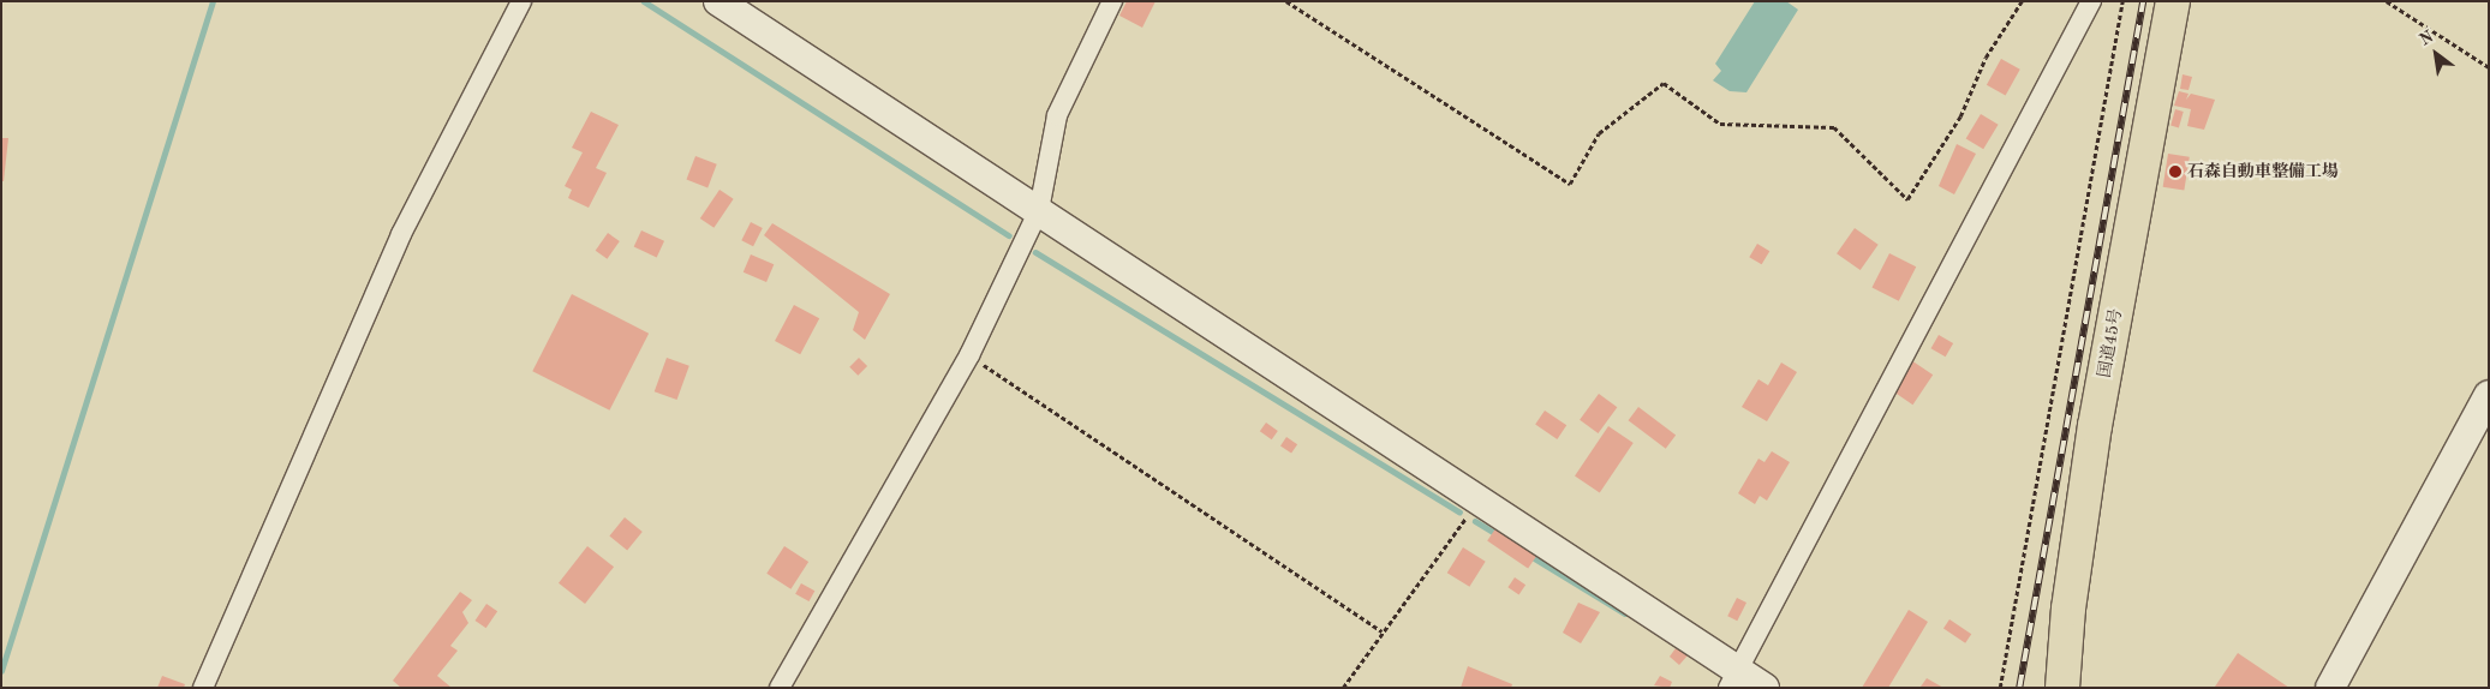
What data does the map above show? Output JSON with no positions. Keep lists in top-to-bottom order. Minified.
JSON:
{"streets":{"highway":["国道45号"]},"places":["石森自動車整備工場"],"north":"top left"}
